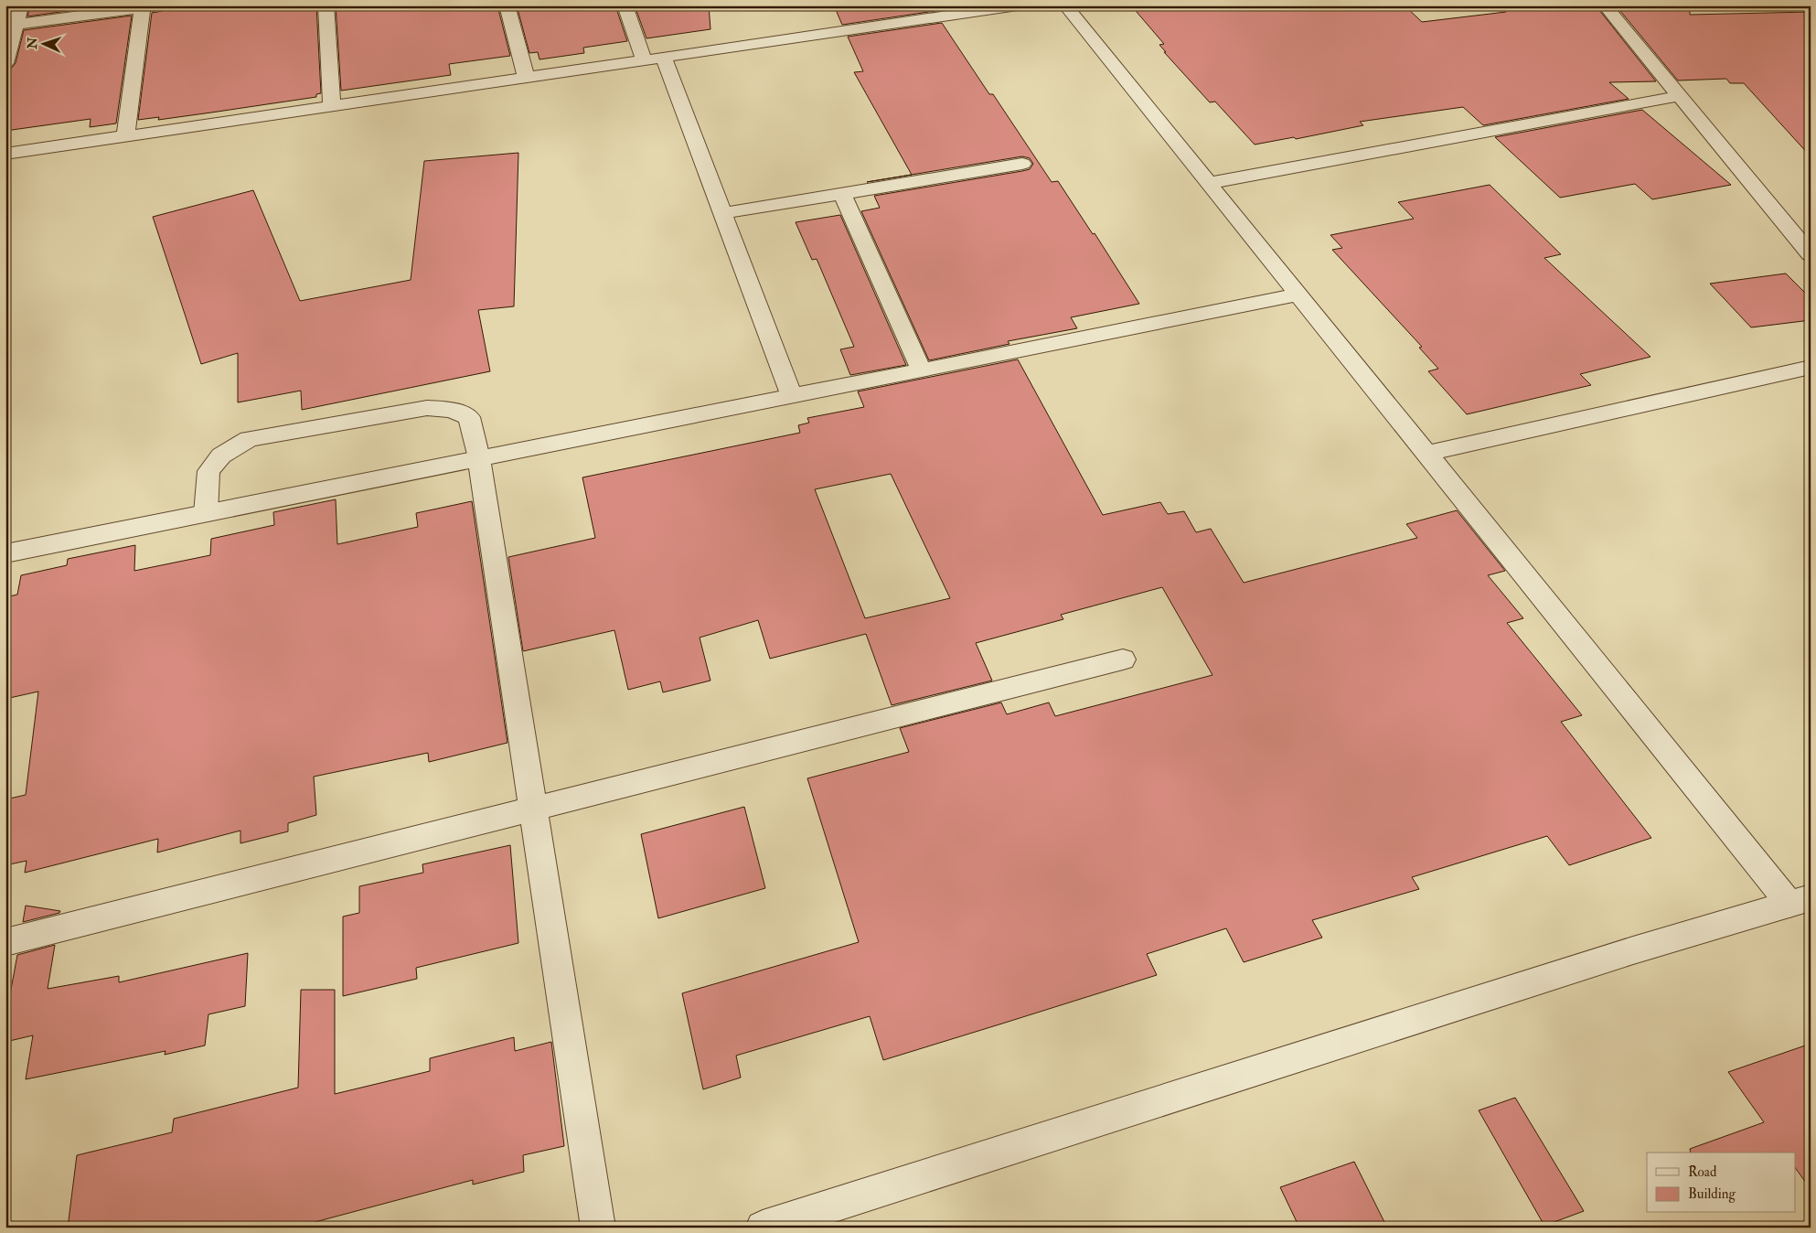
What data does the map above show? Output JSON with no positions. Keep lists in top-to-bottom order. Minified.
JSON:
{"legend":["Road","Building"],"north":"left"}
